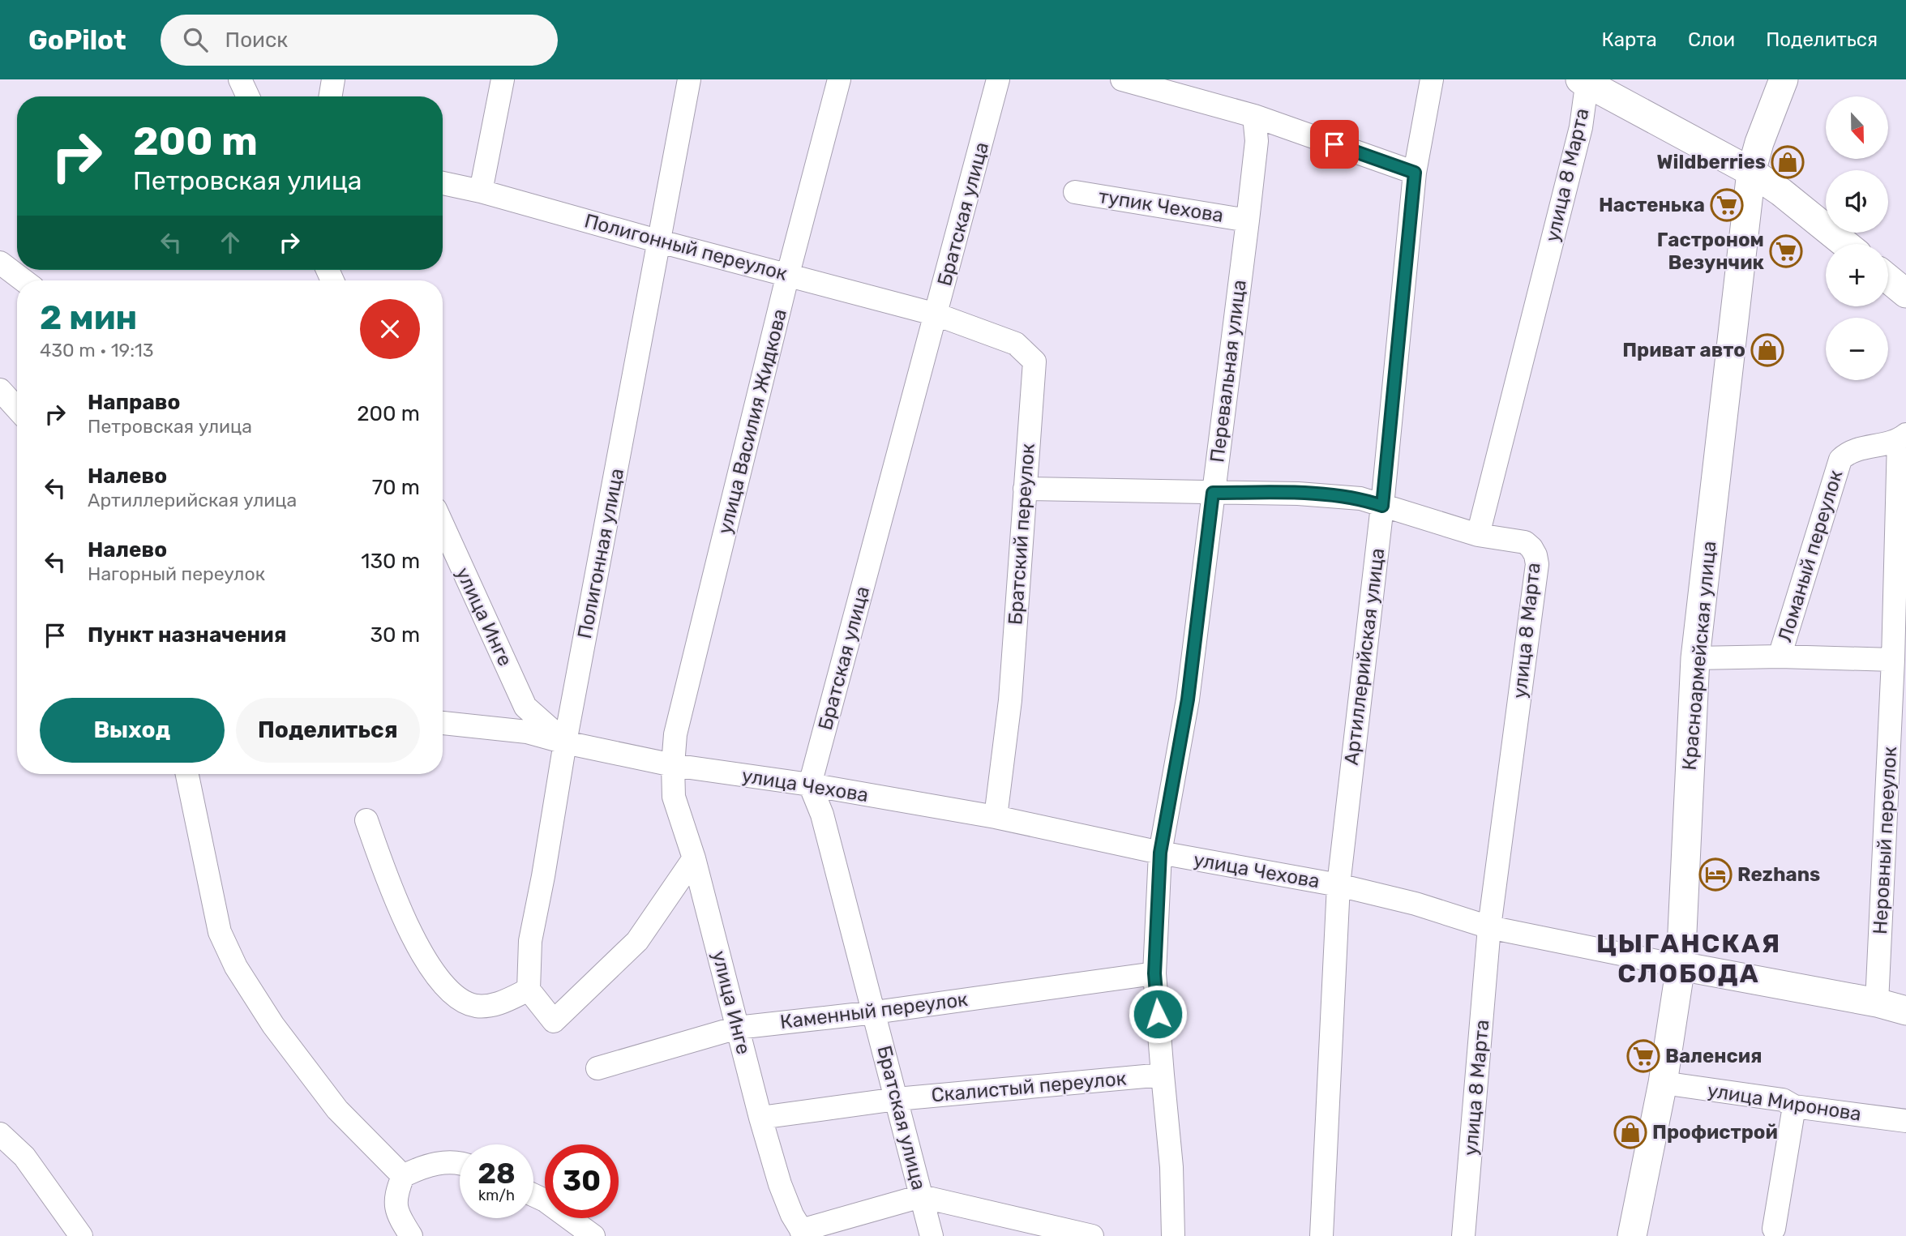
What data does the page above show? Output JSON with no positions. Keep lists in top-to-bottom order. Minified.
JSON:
{"streets":{"main road":["Красноармейская улица","улица Чехова"],"street":["улица 8 Марта","тупик Чехова","Братская улица","Полигонный переулок","Перевальная улица","улица Василия Жидкова","Братский переулок","Полигонная улица","Ломаный переулок","улица Инге","Артиллерийская улица","Неровный переулок","Каменный переулок","Скалистый переулок","улица Миронова"]},"crossings":[["улица 8 Марта","улица Чехова"],["тупик Чехова","Перевальная улица"],["Братская улица","Полигонный переулок"],["Братская улица","Братский переулок"],["Братская улица","улица Чехова"],["Братская улица","Каменный переулок"],["Братская улица","Скалистый переулок"],["Полигонный переулок","улица Василия Жидкова"],["Полигонный переулок","Братский переулок"],["Полигонный переулок","Полигонная улица"],["Перевальная улица","улица Чехова"],["Перевальная улица","Каменный переулок"],["Перевальная улица","Скалистый переулок"],["улица Василия Жидкова","улица Инге"],["улица Василия Жидкова","улица Чехова"],["Братский переулок","улица Чехова"],["Полигонная улица","улица Инге"],["Полигонная улица","улица Чехова"],["Ломаный переулок","Красноармейская улица"],["Ломаный переулок","Неровный переулок"],["улица Инге","улица Чехова"],["улица Инге","Каменный переулок"],["улица Инге","Скалистый переулок"],["Красноармейская улица","улица Чехова"],["Красноармейская улица","улица Миронова"],["Артиллерийская улица","улица Чехова"],["улица Чехова","Неровный переулок"]],"districts":["ЦЫГАНСКАЯ СЛОБОДА"],"places":{"shop":["Wildberries","Приват авто","Профистрой"],"supermarket":["Настенька","Гастроном Везунчик","Валенсия"],"hotel":["Rezhans"]},"north":"bottom","page":{"header":"GoPilot","search":"Поиск","nav":["Карта","Слои","Поделиться"],"map_buttons":["+","−"],"turn":["200 m","Петровская улица"],"heading":["2 мин","430 m · 19:13"],"list":[{"name":"Направо","note":"Петровская улица","value":"200 m"},{"name":"Налево","note":"Артиллерийская улица","value":"70 m"},{"name":"Налево","note":"Нагорный переулок","value":"130 m"},{"name":"Пункт назначения","value":"30 m"}],"buttons":["Выход","Поделиться"],"speed":"28 km/h","limit":"30"}}
